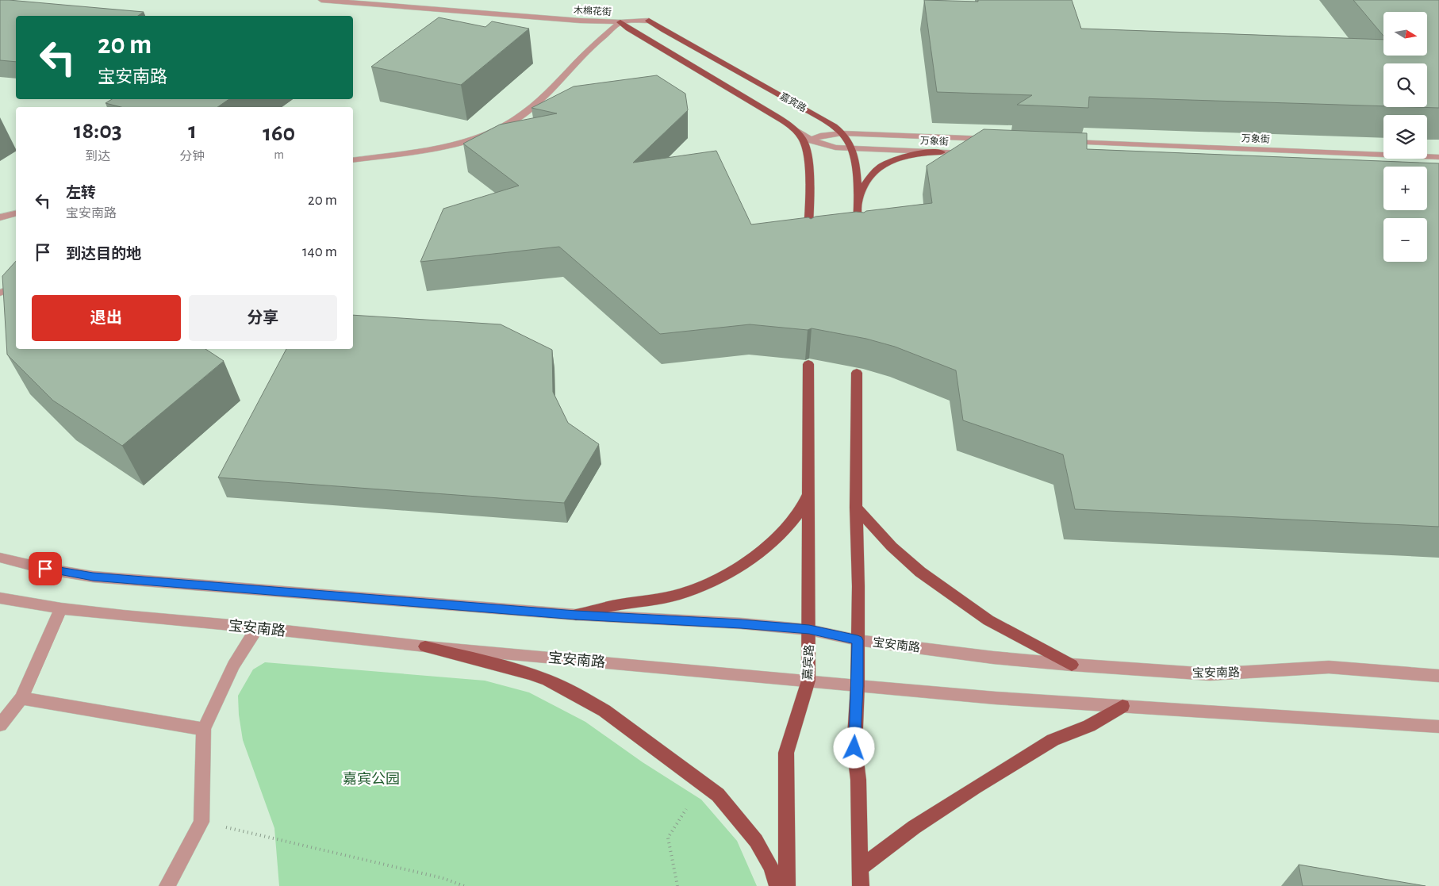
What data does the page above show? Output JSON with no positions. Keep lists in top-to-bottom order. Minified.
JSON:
{"streets":{"main road":["嘉宾路"],"street":["木棉花街","万象街","宝安南路"]},"crossings":[["木棉花街","嘉宾路"],["嘉宾路","万象街"],["嘉宾路","宝安南路"]],"parks":["嘉宾公园"],"north":"right","page":{"map_buttons":["+","−"],"turn":["20 m","宝安南路"],"eta":["18:03","到达","1","分钟","160","m"],"list":[{"name":"左转","note":"宝安南路","value":"20 m"},{"name":"到达目的地","value":"140 m"}],"buttons":["退出","分享"]}}
